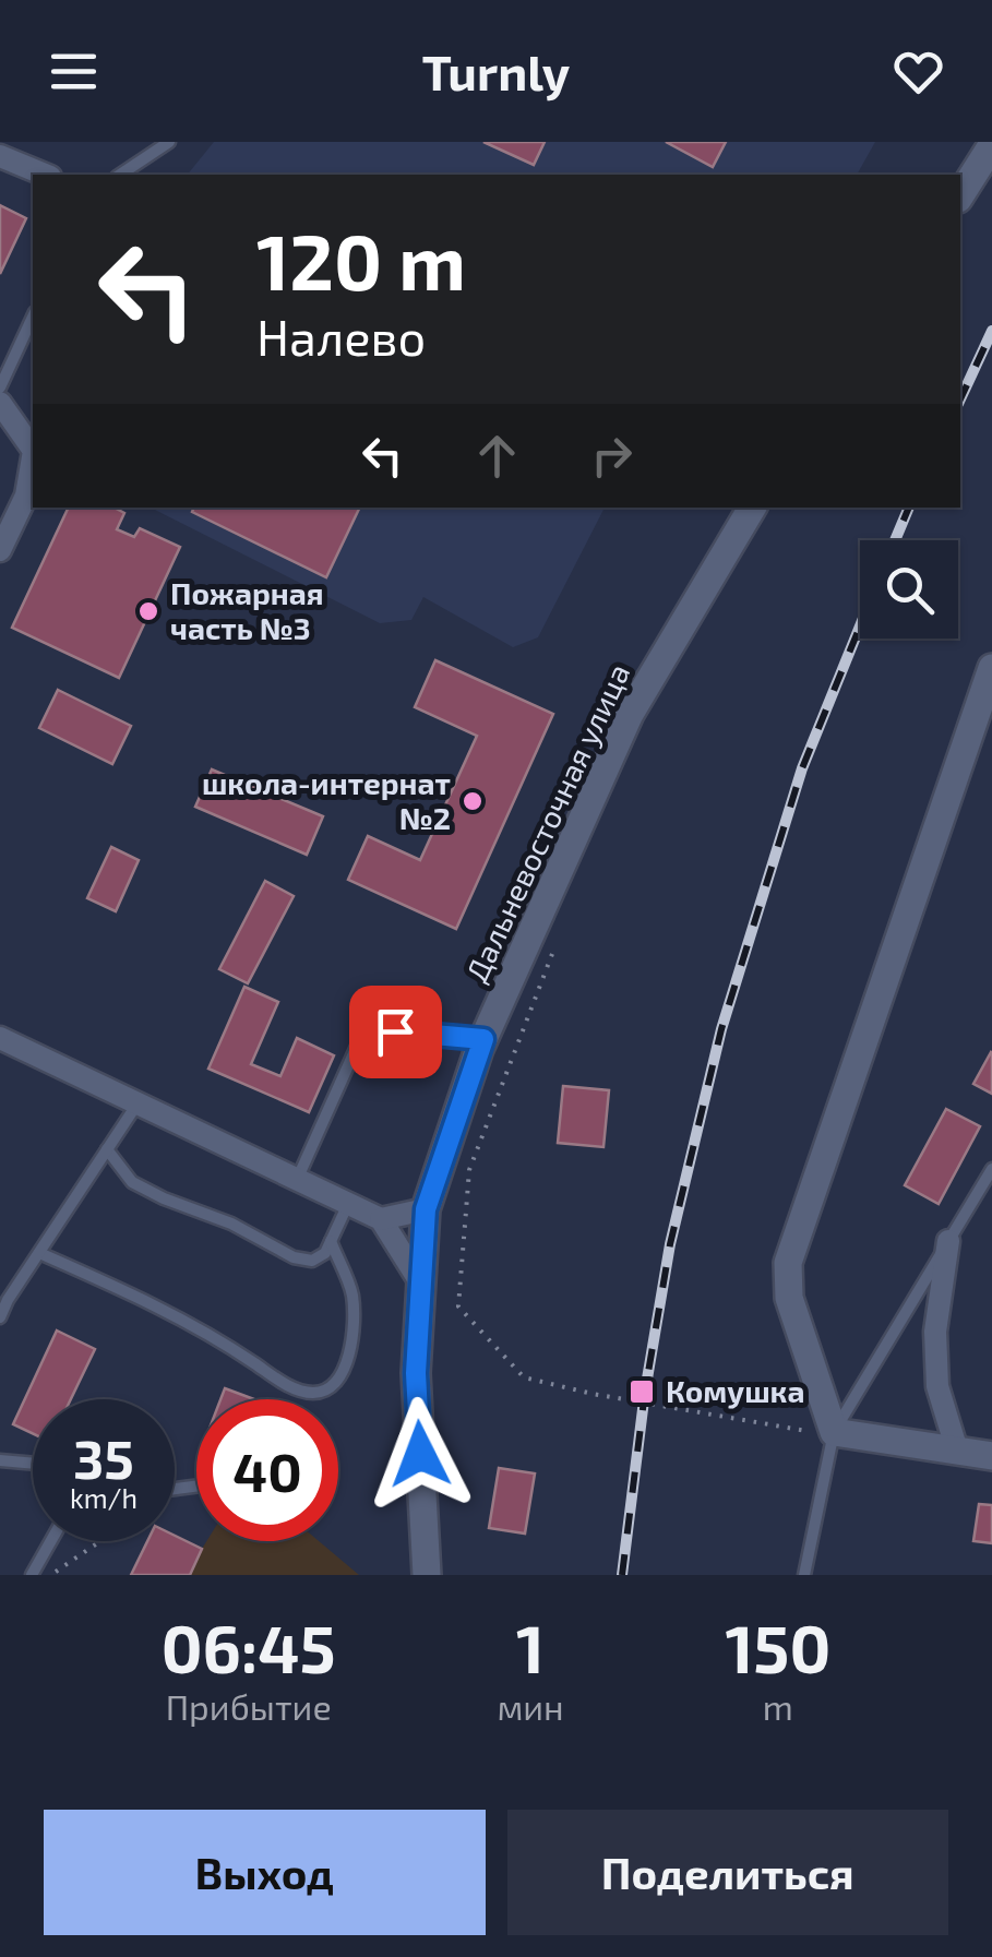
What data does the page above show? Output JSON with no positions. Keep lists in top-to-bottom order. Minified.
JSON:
{"streets":{"street":["Дальневосточная улица"]},"places":{"other":["Пожарная часть №3","школа-интернат №2"],"transit":["Комушка"]},"page":{"header":"Turnly","turn":["120 m","Налево"],"speed":"35 km/h","limit":"40","eta":["06:45","Прибытие","1","мин","150","m"],"buttons":["Выход","Поделиться"]}}
